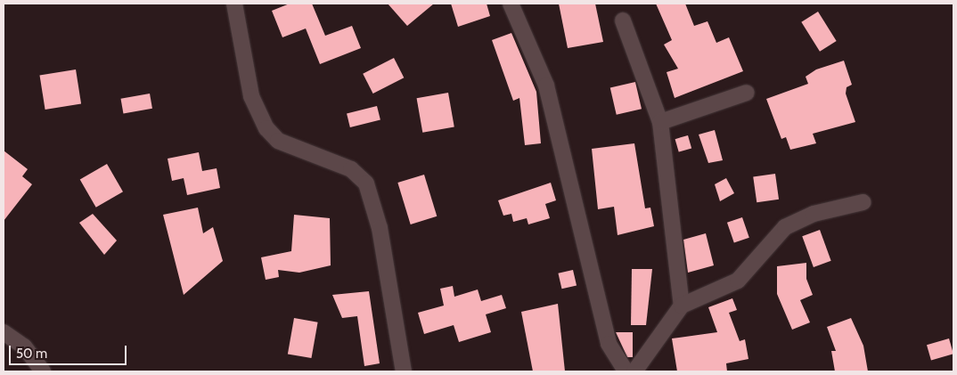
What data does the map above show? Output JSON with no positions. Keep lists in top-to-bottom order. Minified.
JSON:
{"scale_bar":"50 m"}
